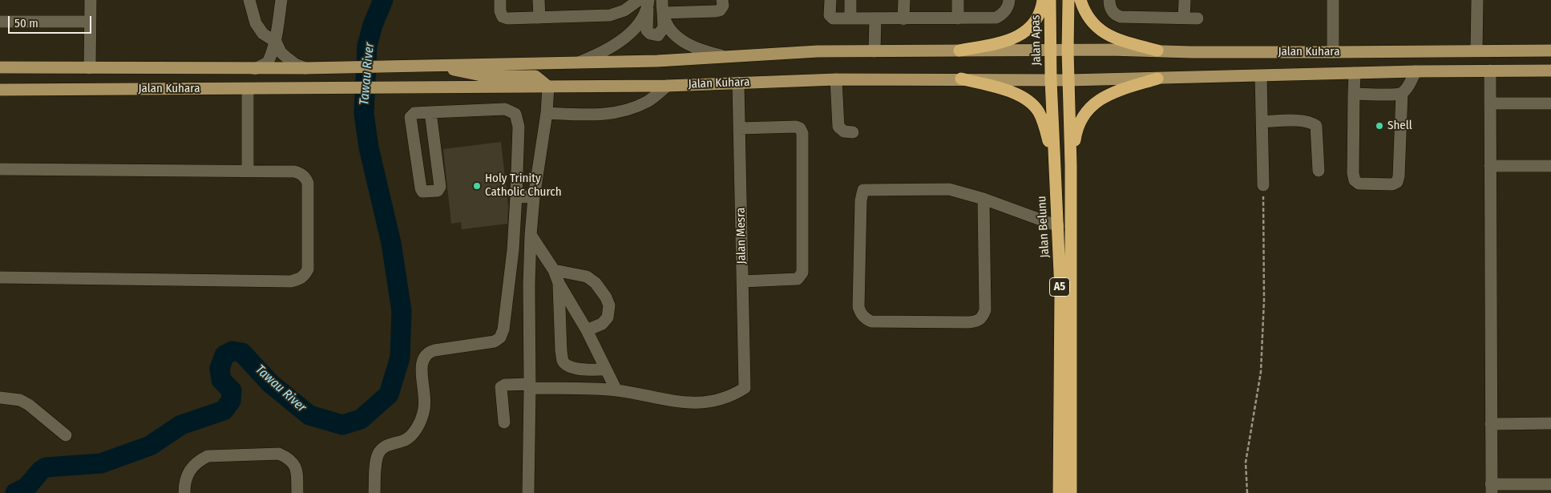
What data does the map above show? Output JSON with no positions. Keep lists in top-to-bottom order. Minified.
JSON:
{"streets":{"highway":["Jalan Apas","Jalan Belunu","A5"],"main road":["Jalan Kuhara"],"street":["Jalan Mesra"]},"crossings":[["Jalan Apas","Jalan Kuhara"],["Jalan Apas","Jalan Belunu"],["Jalan Kuhara","Jalan Belunu"],["Jalan Kuhara","Jalan Mesra"],["Jalan Kuhara","A5"]],"water":["Tawau River"],"places":["Shell","Holy Trinity Catholic Church"],"scale_bar":"50 m"}
